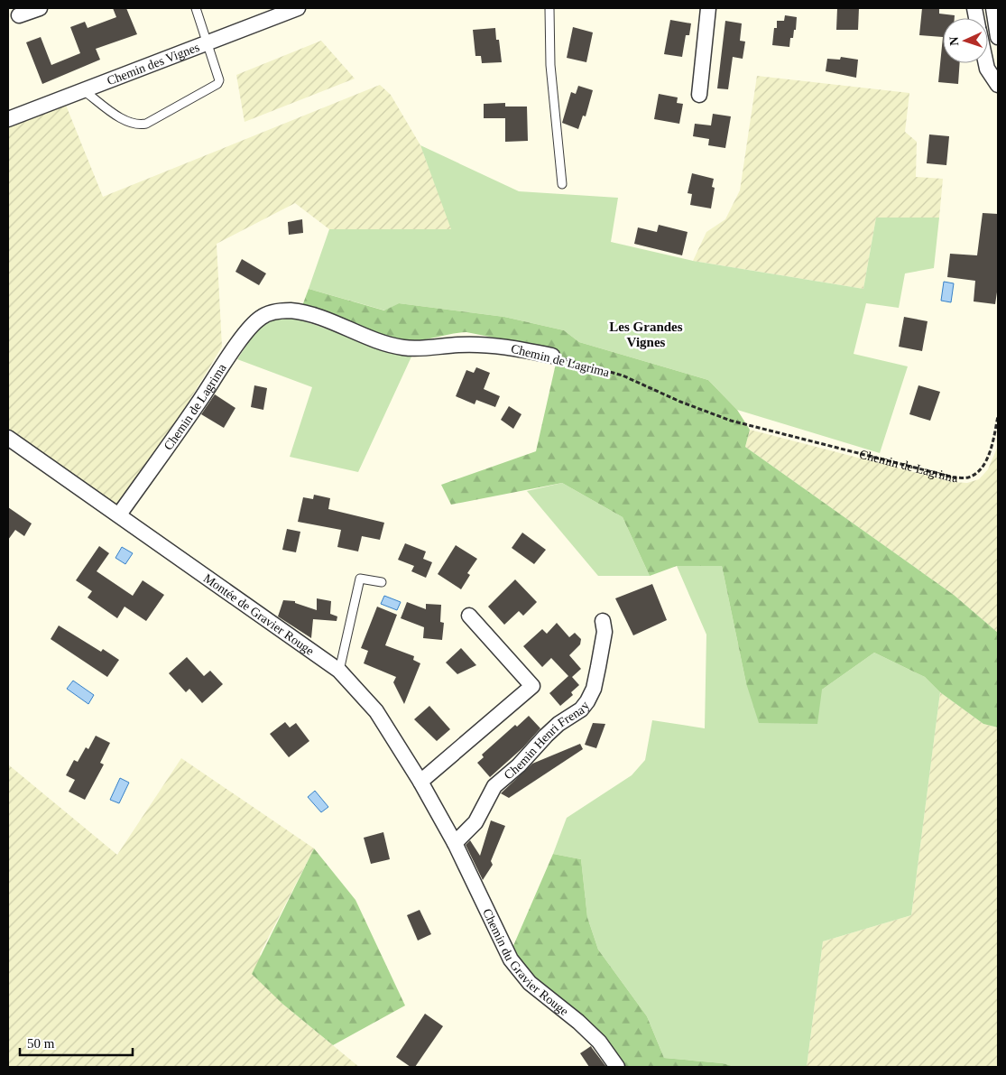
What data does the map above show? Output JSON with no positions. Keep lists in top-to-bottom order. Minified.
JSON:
{"streets":{"street":["Chemin des Vignes","Chemin de Lagrima","Montée de Gravier Rouge","Chemin Henri Frenay","Chemin du Gravier Rouge"]},"crossings":[["Chemin de Lagrima","Montée de Gravier Rouge"],["Montée de Gravier Rouge","Chemin Henri Frenay"],["Montée de Gravier Rouge","Chemin du Gravier Rouge"],["Chemin Henri Frenay","Chemin du Gravier Rouge"]],"districts":["Les Grandes Vignes"],"scale_bar":"50 m","north":"left"}
